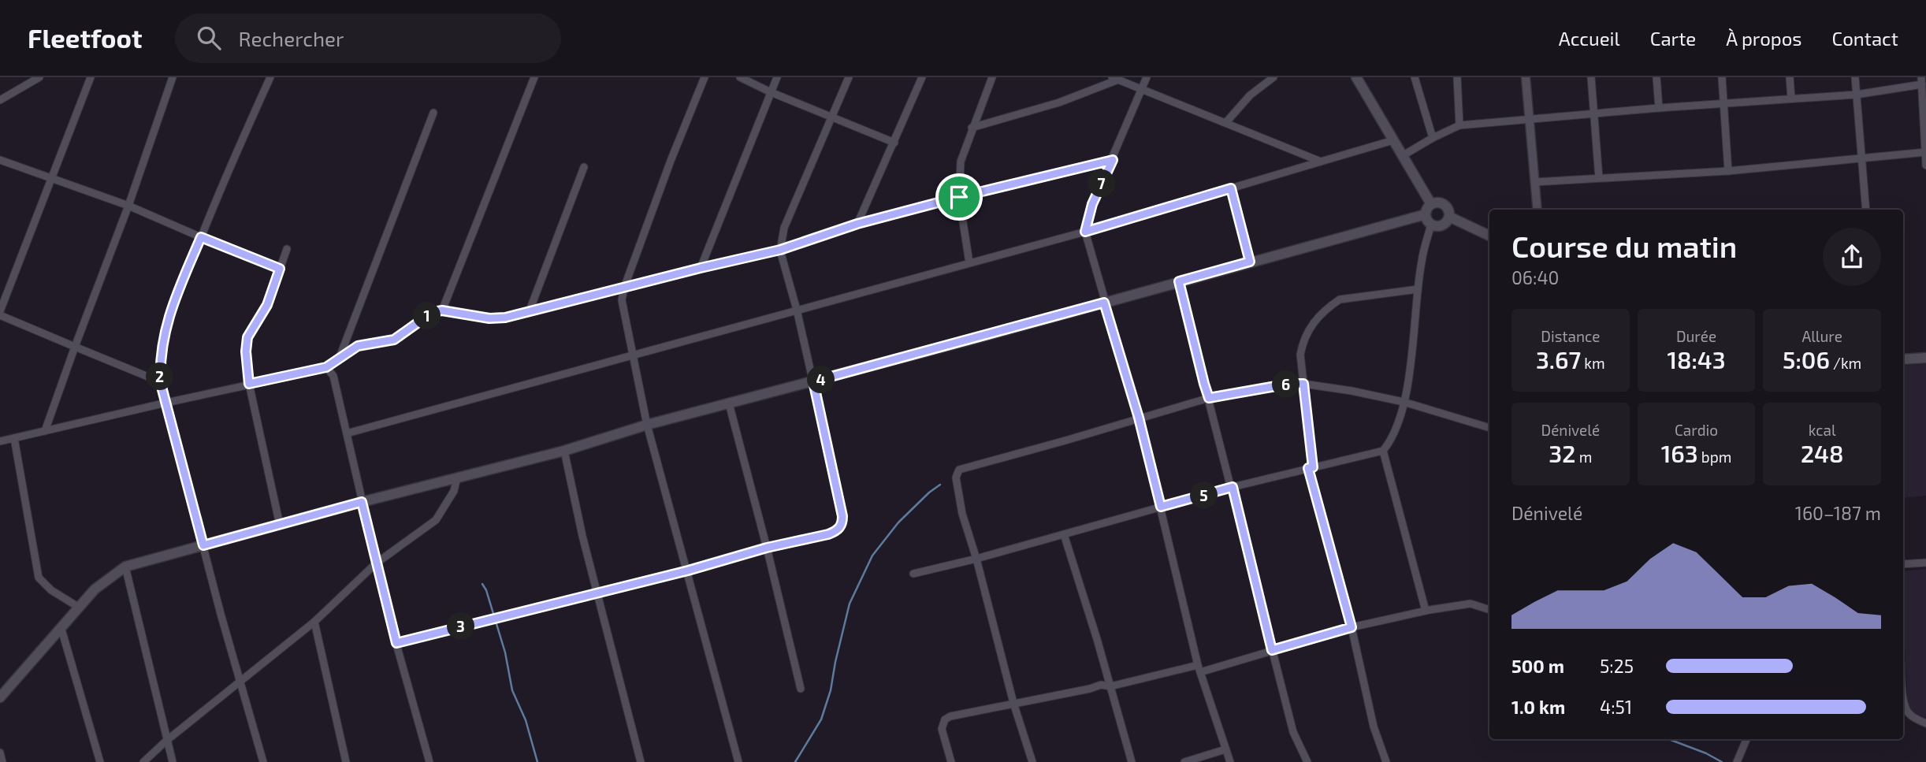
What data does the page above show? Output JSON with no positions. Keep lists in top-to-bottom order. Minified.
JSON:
{"page":{"header":"Fleetfoot","search":"Rechercher","nav":["Accueil","Carte","À propos","Contact"],"pins":["7","1","2","4","6","5","3"],"heading":["Course du matin","06:40"],"stats":[["Distance","3.67 km"],["Durée","18:43"],["Allure","5:06 /km"],["Dénivelé","32 m"],["Cardio","163 bpm"],["kcal","248"]],"chart":["Dénivelé","160–187 m"],"list":[{"name":"500 m","note":"5:25"},{"name":"1.0 km","note":"4:51"}]}}
